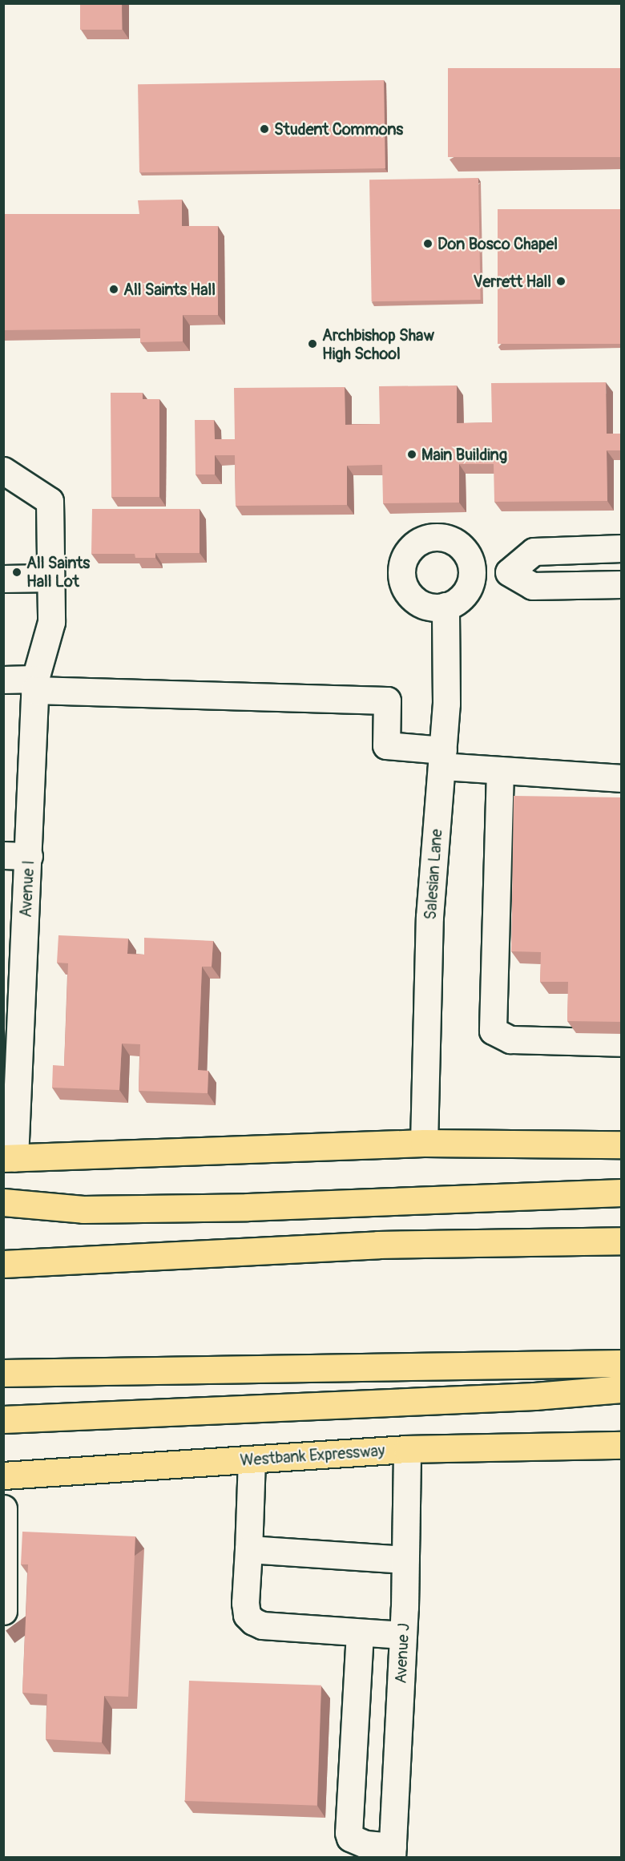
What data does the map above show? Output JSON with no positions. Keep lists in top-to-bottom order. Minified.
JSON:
{"streets":{"main road":["Westbank Expressway"],"street":["Salesian Lane","Avenue I","Avenue J"]},"crossings":[["Westbank Expressway","Avenue J"]],"places":["Student Commons","Don Bosco Chapel","Verrett Hall","All Saints Hall","Archbishop Shaw High School","Main Building","All Saints Hall Lot"]}
